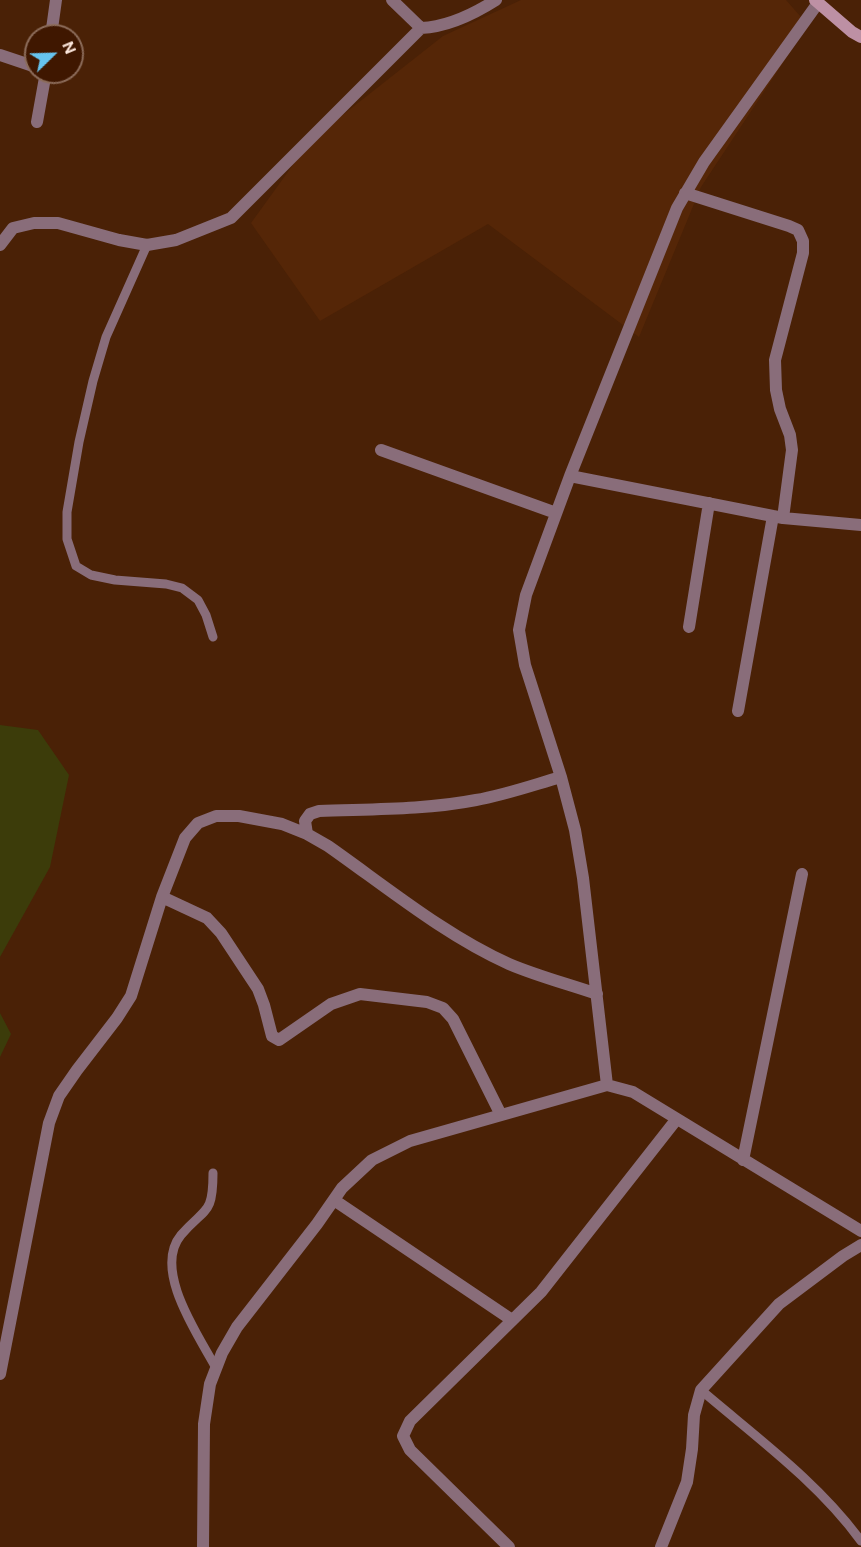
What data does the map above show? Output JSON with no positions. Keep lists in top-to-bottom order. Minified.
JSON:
{"north":"top right"}
